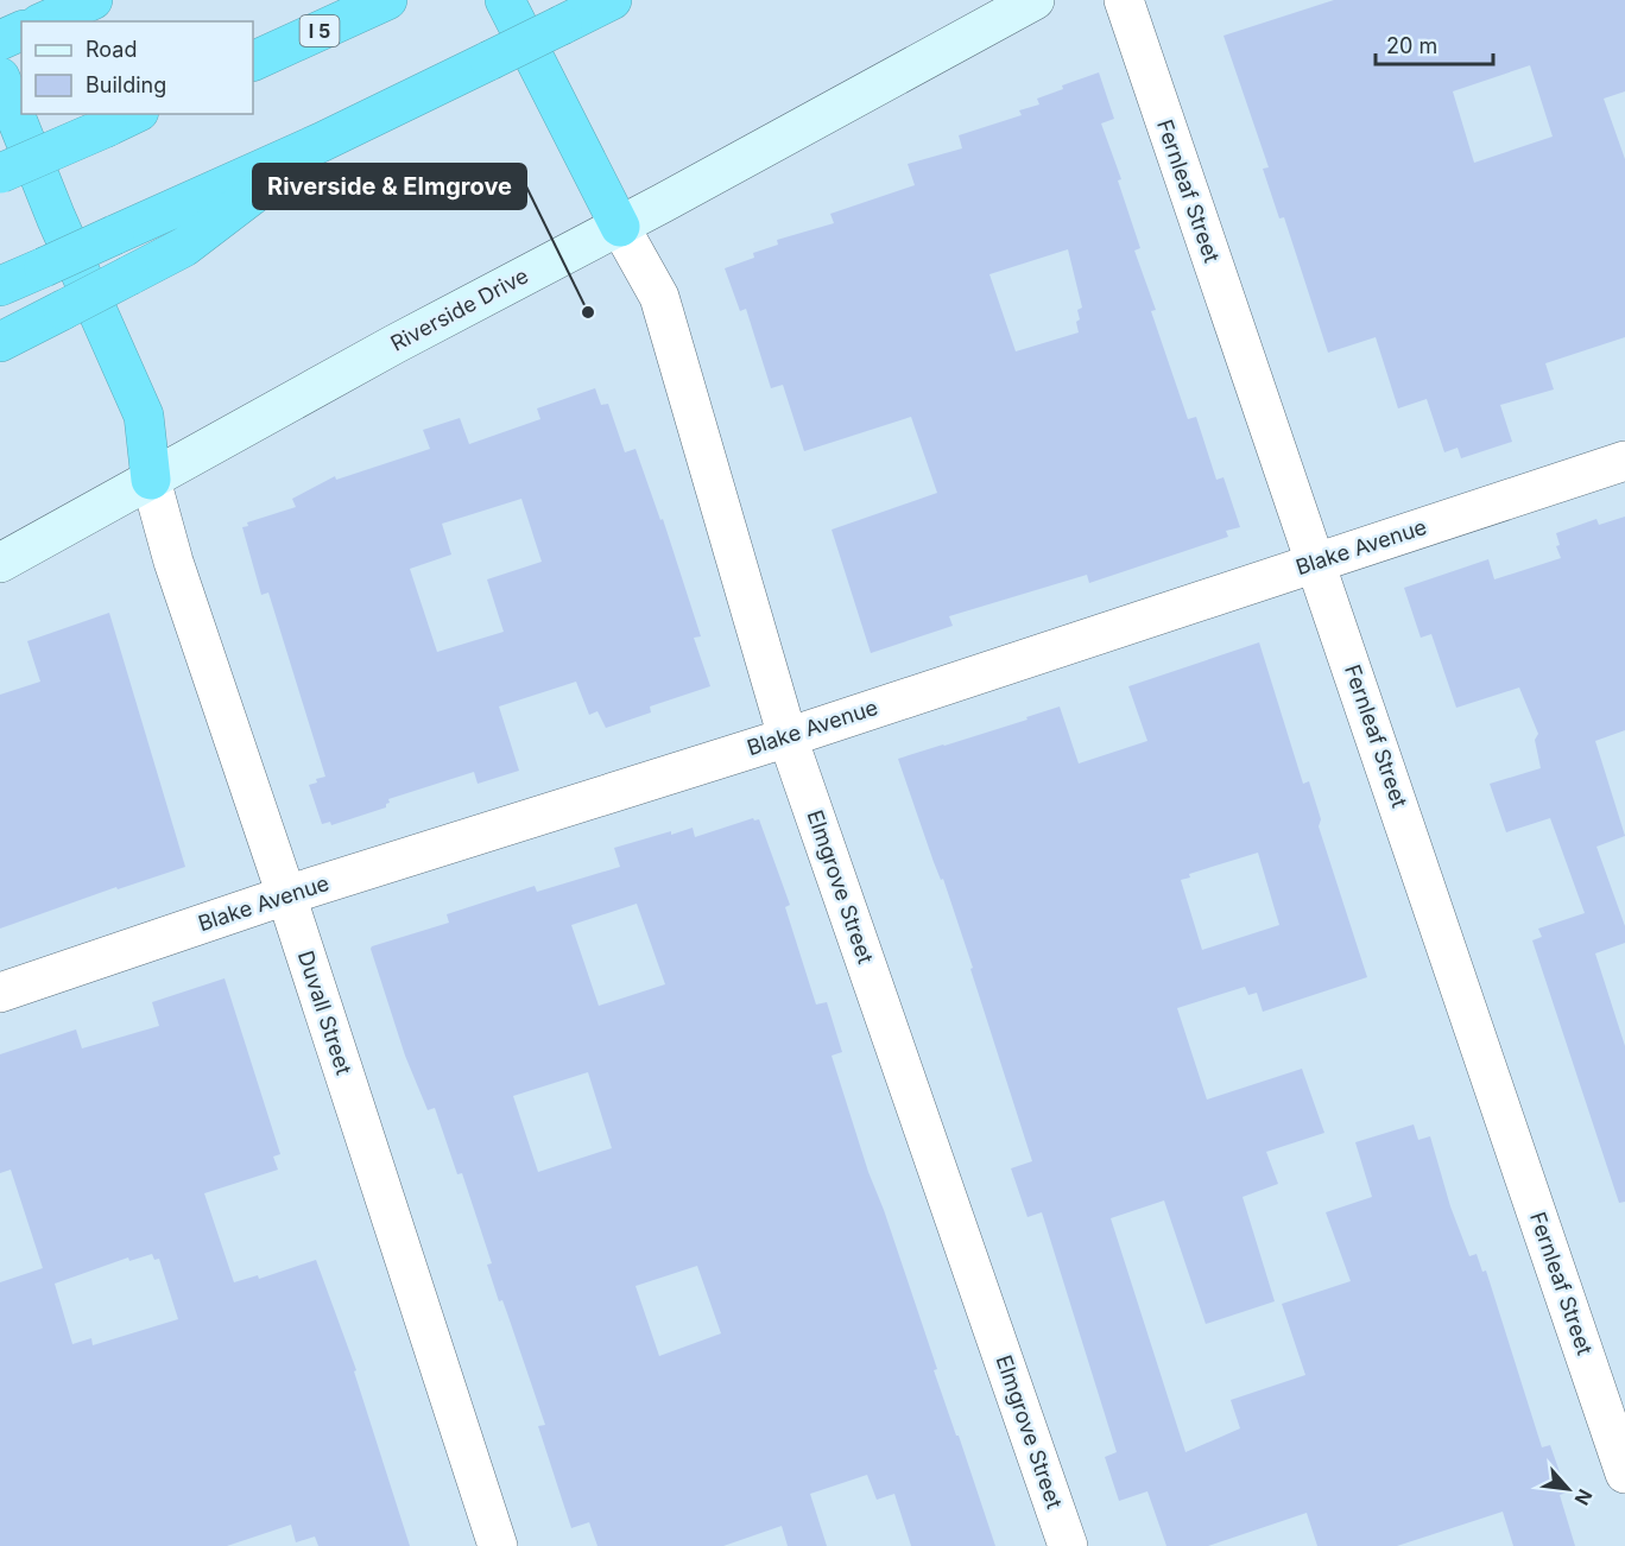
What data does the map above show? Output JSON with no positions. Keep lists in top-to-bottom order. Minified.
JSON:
{"streets":{"highway":["I 5"],"main road":["Riverside Drive"],"street":["Fernleaf Street","Blake Avenue","Elmgrove Street","Duvall Street"]},"crossings":[["Fernleaf Street","Blake Avenue"],["Riverside Drive","Elmgrove Street"],["Riverside Drive","Duvall Street"],["Blake Avenue","Elmgrove Street"],["Blake Avenue","Duvall Street"]],"places":["Riverside & Elmgrove"],"legend":["Road","Building"],"scale_bar":"20 m","north":"bottom right"}
